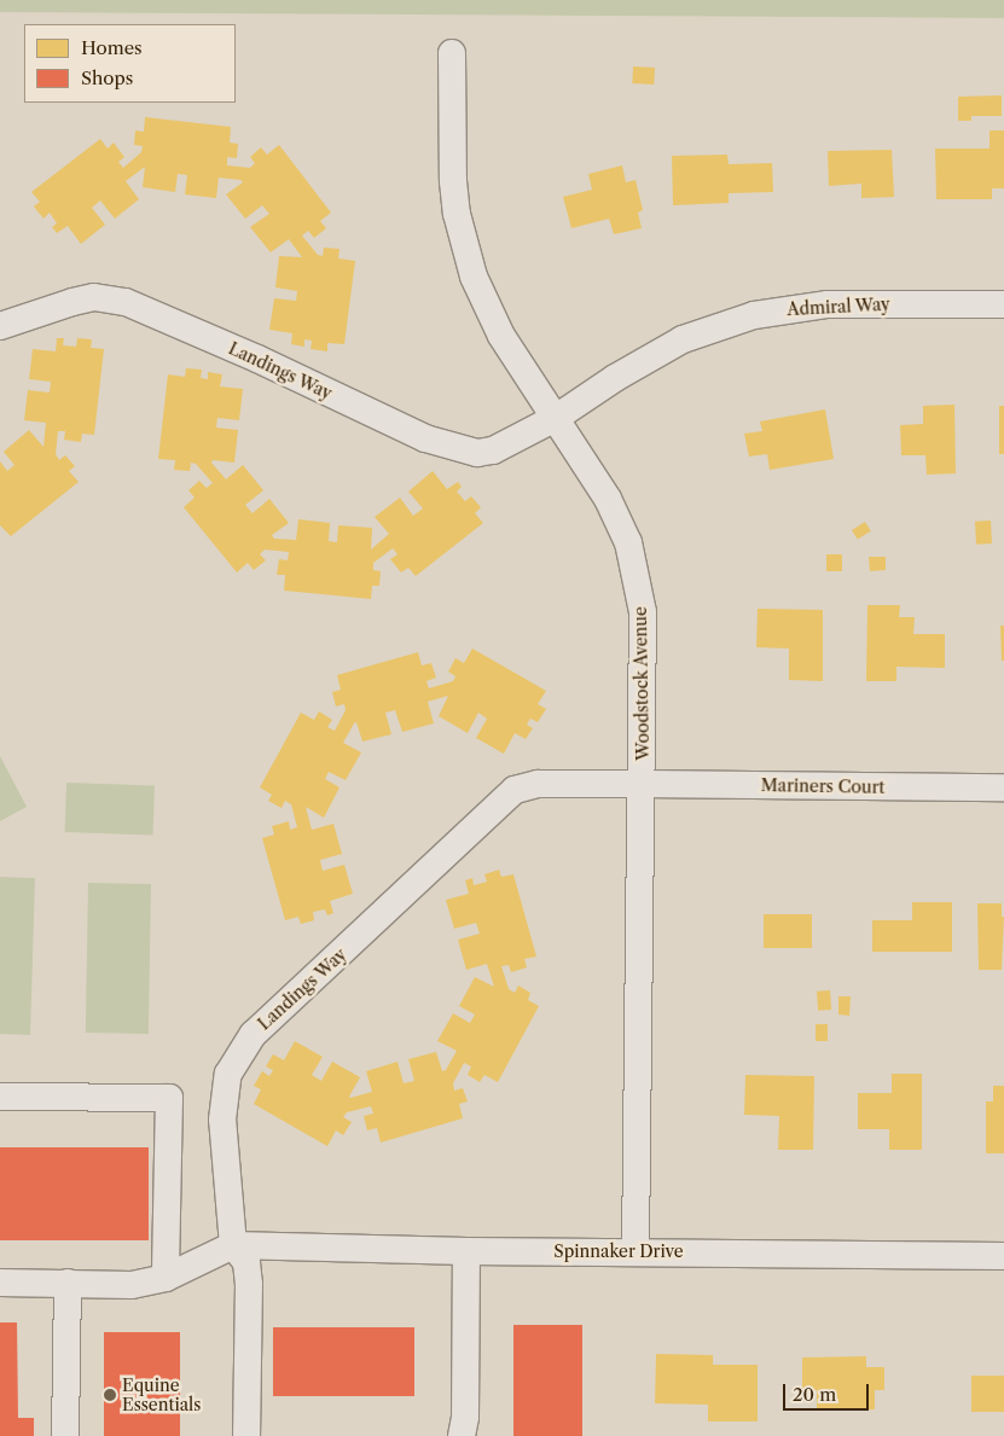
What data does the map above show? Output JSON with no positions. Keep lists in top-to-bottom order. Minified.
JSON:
{"streets":{"street":["Admiral Way","Landings Way","Woodstock Avenue","Mariners Court","Spinnaker Drive"]},"crossings":[["Admiral Way","Landings Way"],["Admiral Way","Woodstock Avenue"],["Landings Way","Woodstock Avenue"],["Landings Way","Mariners Court"],["Landings Way","Spinnaker Drive"],["Woodstock Avenue","Mariners Court"],["Woodstock Avenue","Spinnaker Drive"]],"places":["Equine Essentials"],"legend":["Homes","Shops"],"scale_bar":"20 m"}
